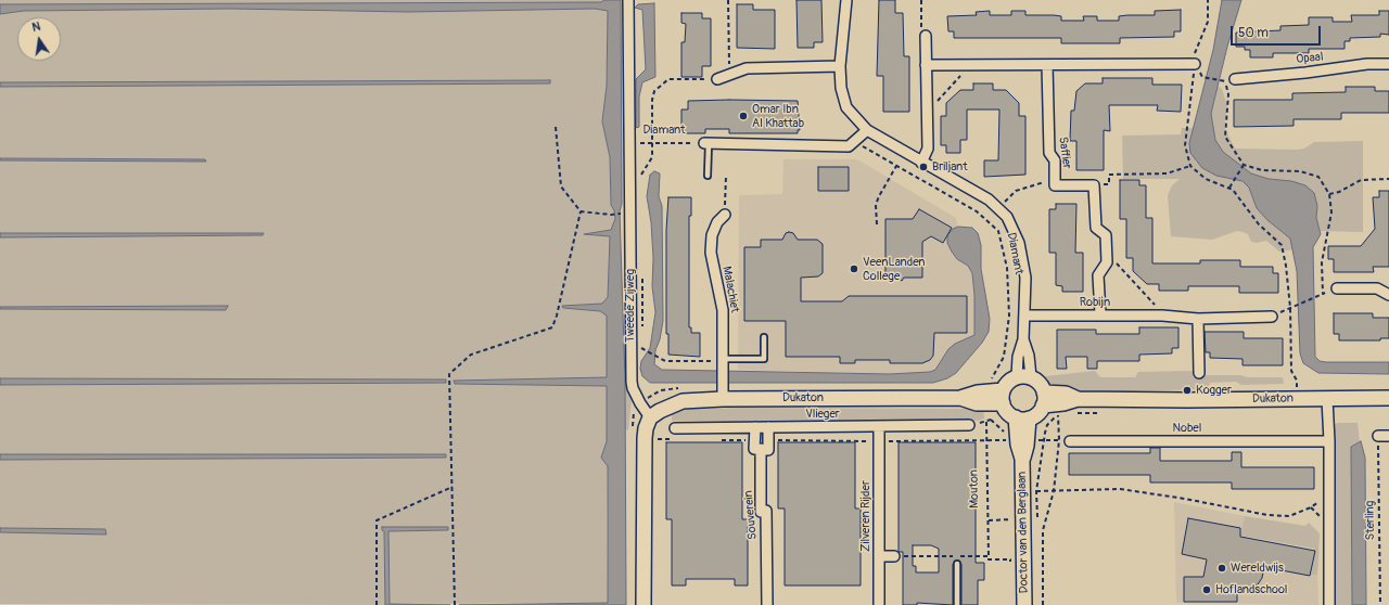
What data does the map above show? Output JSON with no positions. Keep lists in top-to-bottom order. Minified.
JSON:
{"streets":{"street":["Opaal","Diamant","Saffier","Malachiet","Robijn","Tweede Zijweg","Dukaton","Vlieger","Nobel","Souverein","Zilveren Rijder","Doctor van den Berglaan"],"path":["Mouton","Sterling"]},"crossings":[["Diamant","Robijn"],["Diamant","Tweede Zijweg"],["Diamant","Dukaton"],["Diamant","Doctor van den Berglaan"],["Malachiet","Dukaton"],["Tweede Zijweg","Dukaton"],["Dukaton","Doctor van den Berglaan"],["Vlieger","Souverein"],["Vlieger","Zilveren Rijder"]],"places":["Omar Ibn Al Khattab","Briljant","VeenLanden College","Kogger","Wereldwijs","Hoflandschool"],"scale_bar":"50 m","north":"top"}
